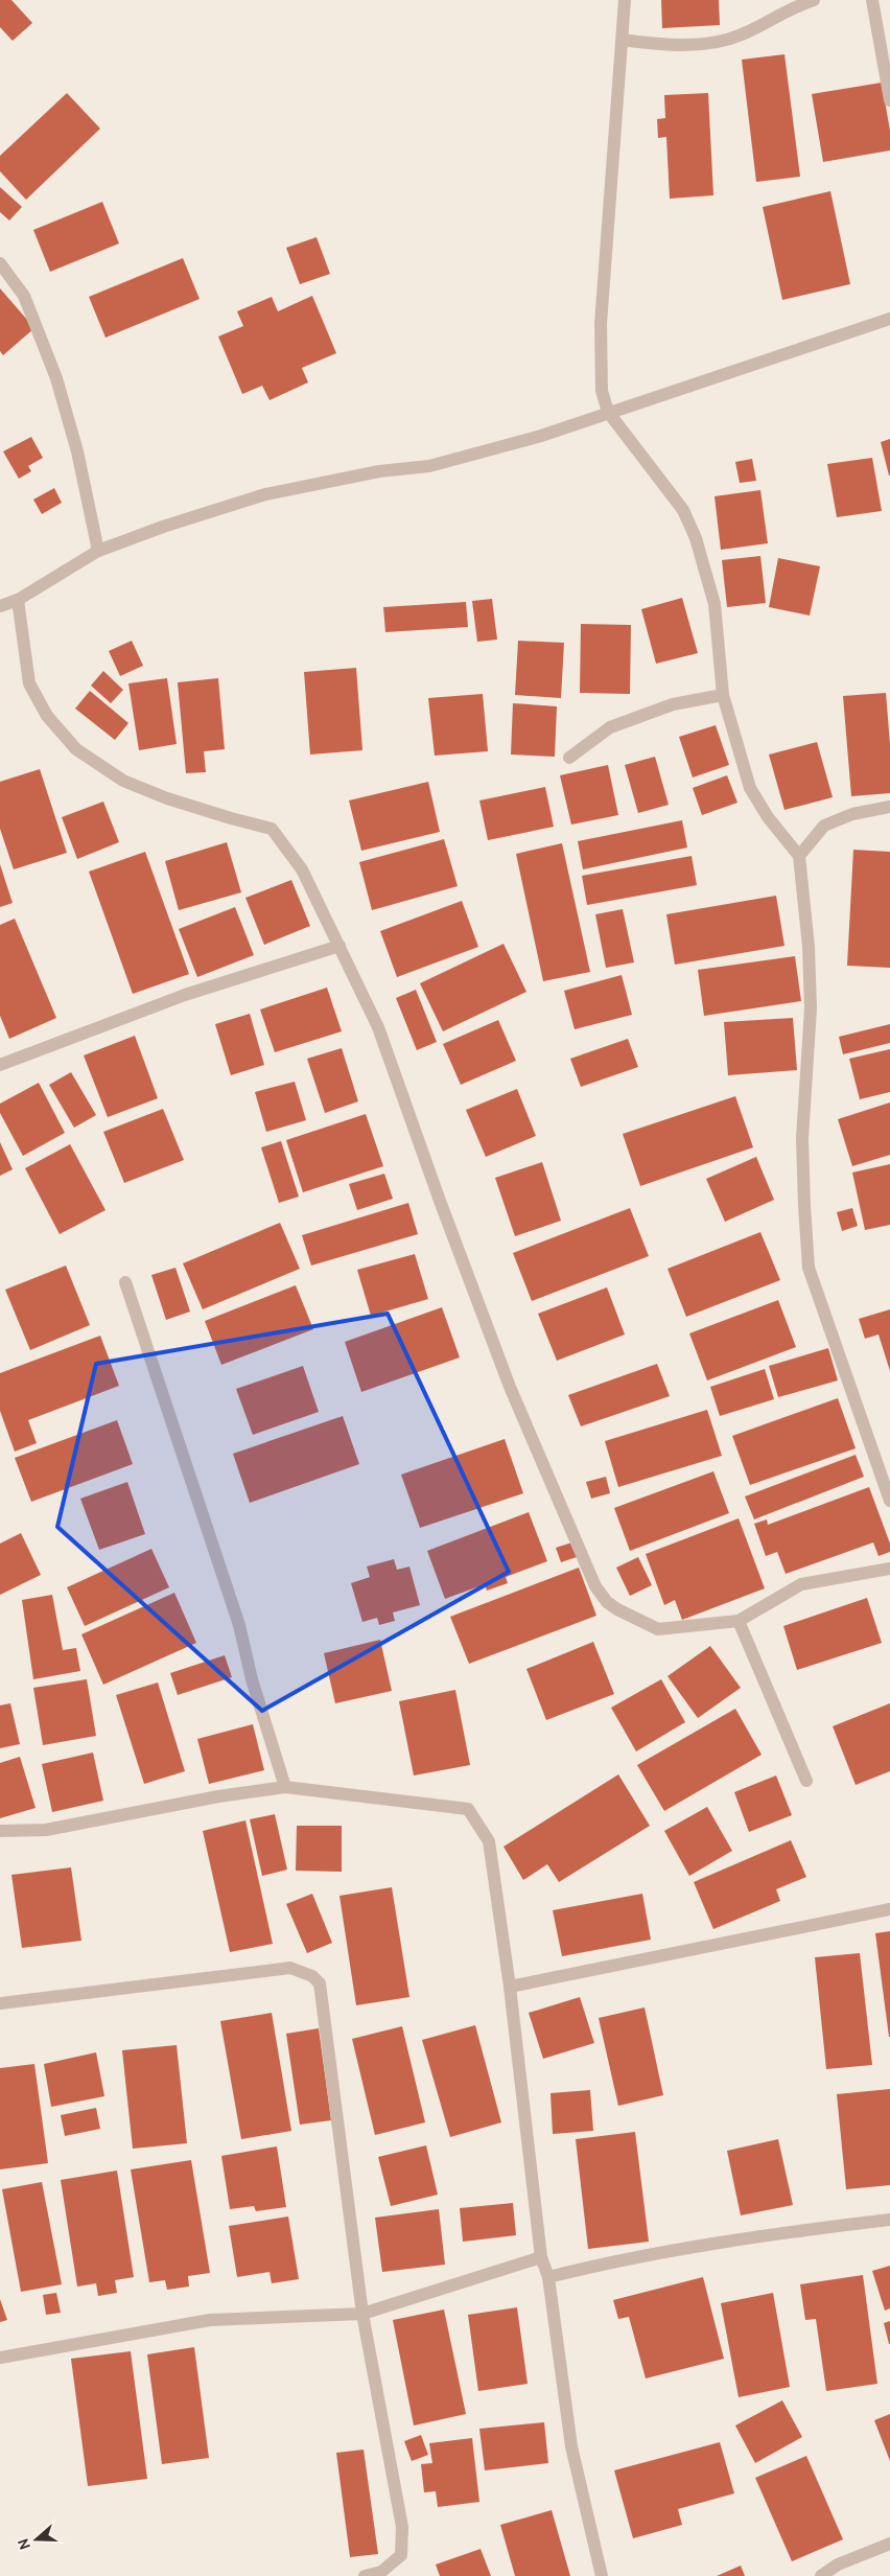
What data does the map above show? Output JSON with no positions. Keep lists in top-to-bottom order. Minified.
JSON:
{"north":"left"}
